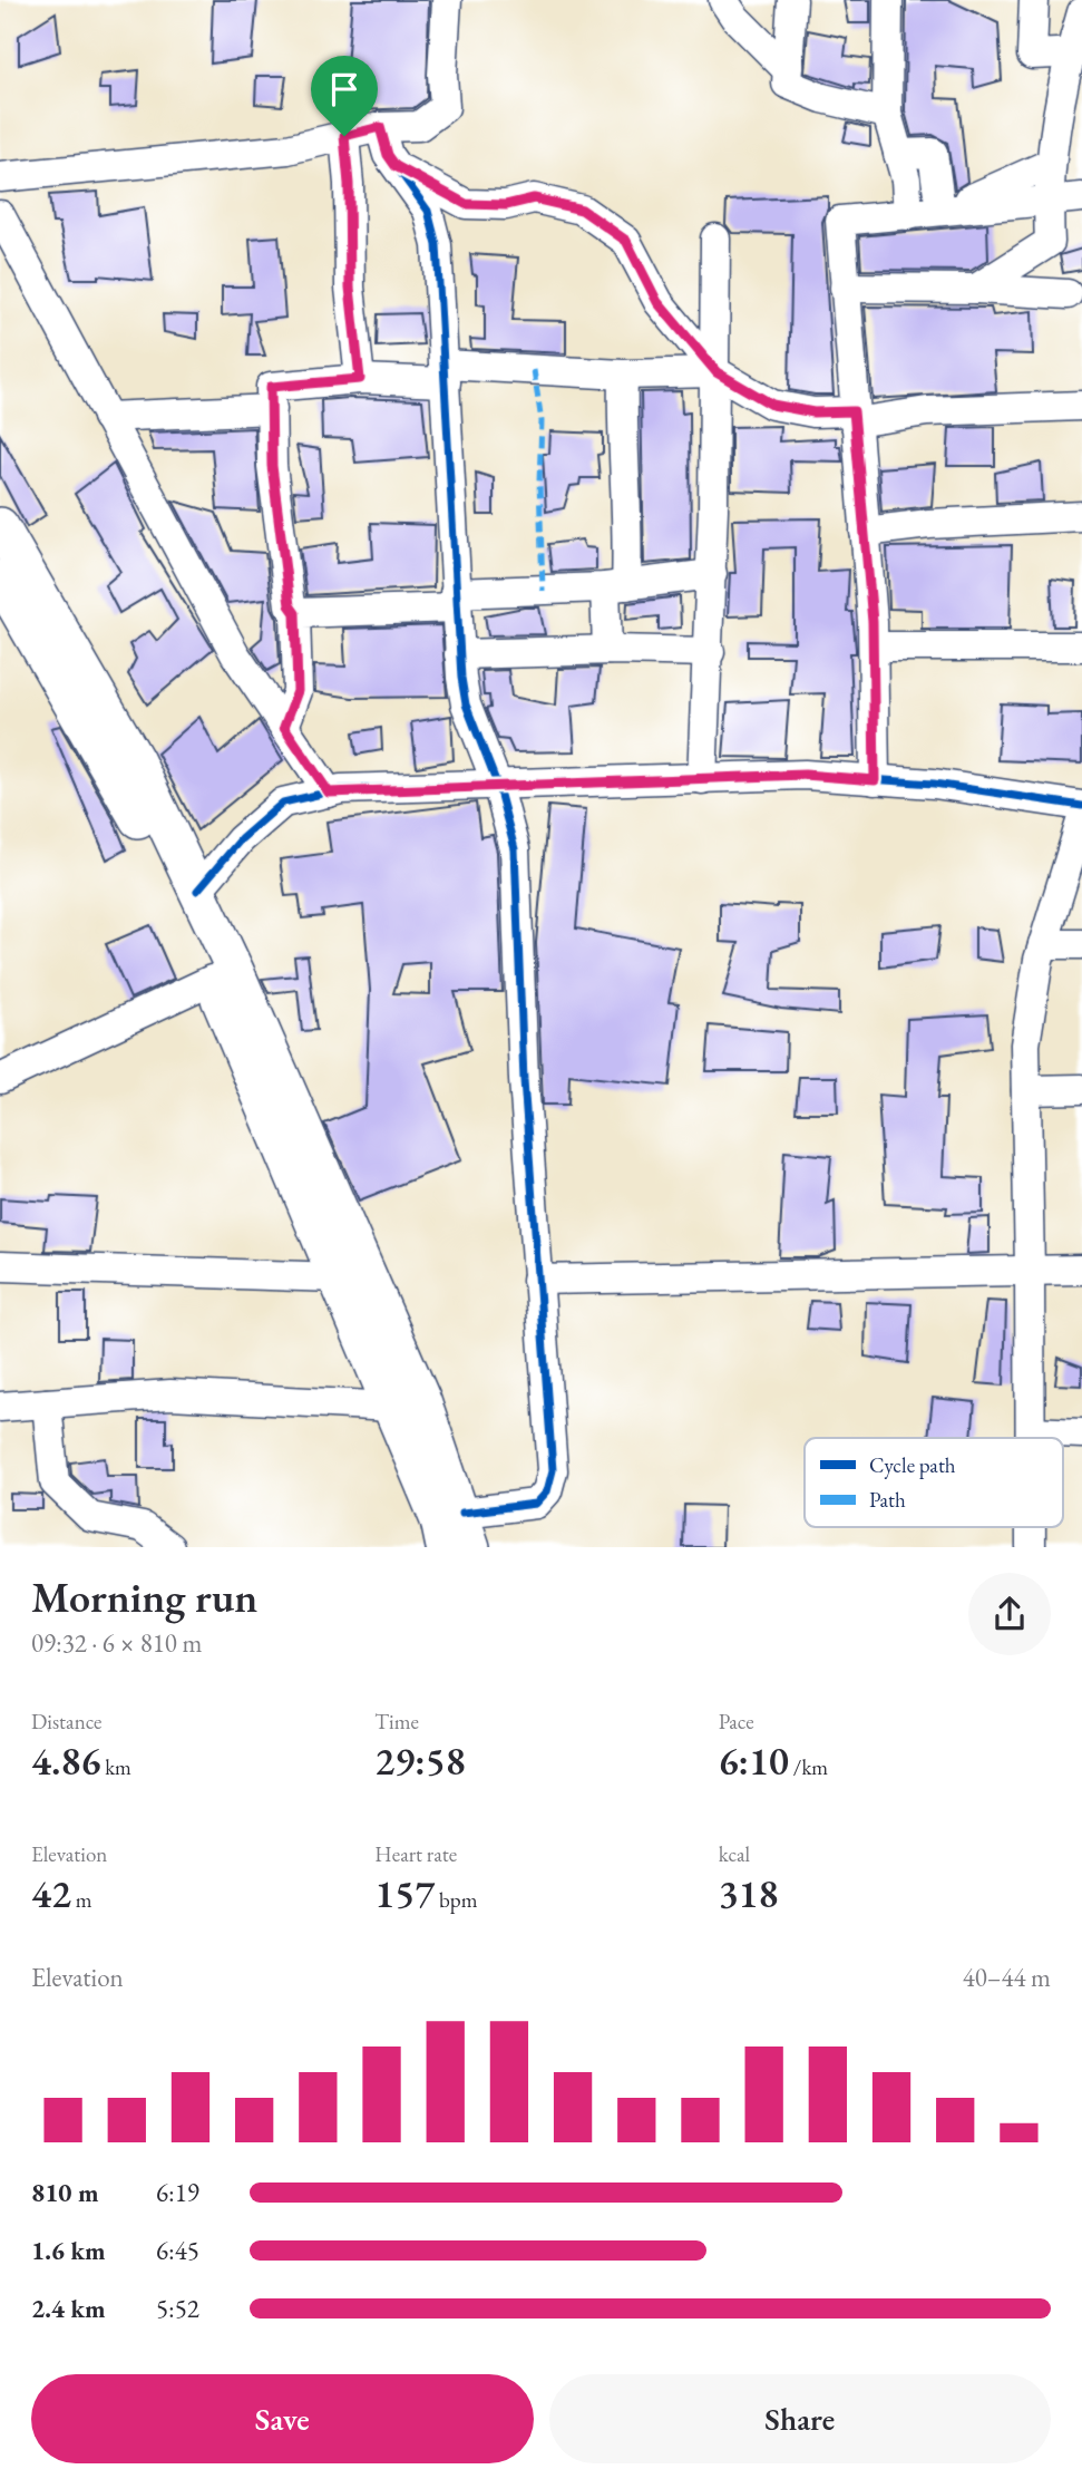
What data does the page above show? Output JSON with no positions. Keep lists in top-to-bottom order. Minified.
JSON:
{"legend":["Cycle path","Path"],"page":{"heading":["Morning run","09:32 · 6 × 810 m"],"stats":[["Distance","4.86 km"],["Time","29:58"],["Pace","6:10 /km"],["Elevation","42 m"],["Heart rate","157 bpm"],["kcal","318"]],"chart":["Elevation","40–44 m"],"list":[{"name":"810 m","note":"6:19"},{"name":"1.6 km","note":"6:45"},{"name":"2.4 km","note":"5:52"}],"buttons":["Save","Share"]}}
